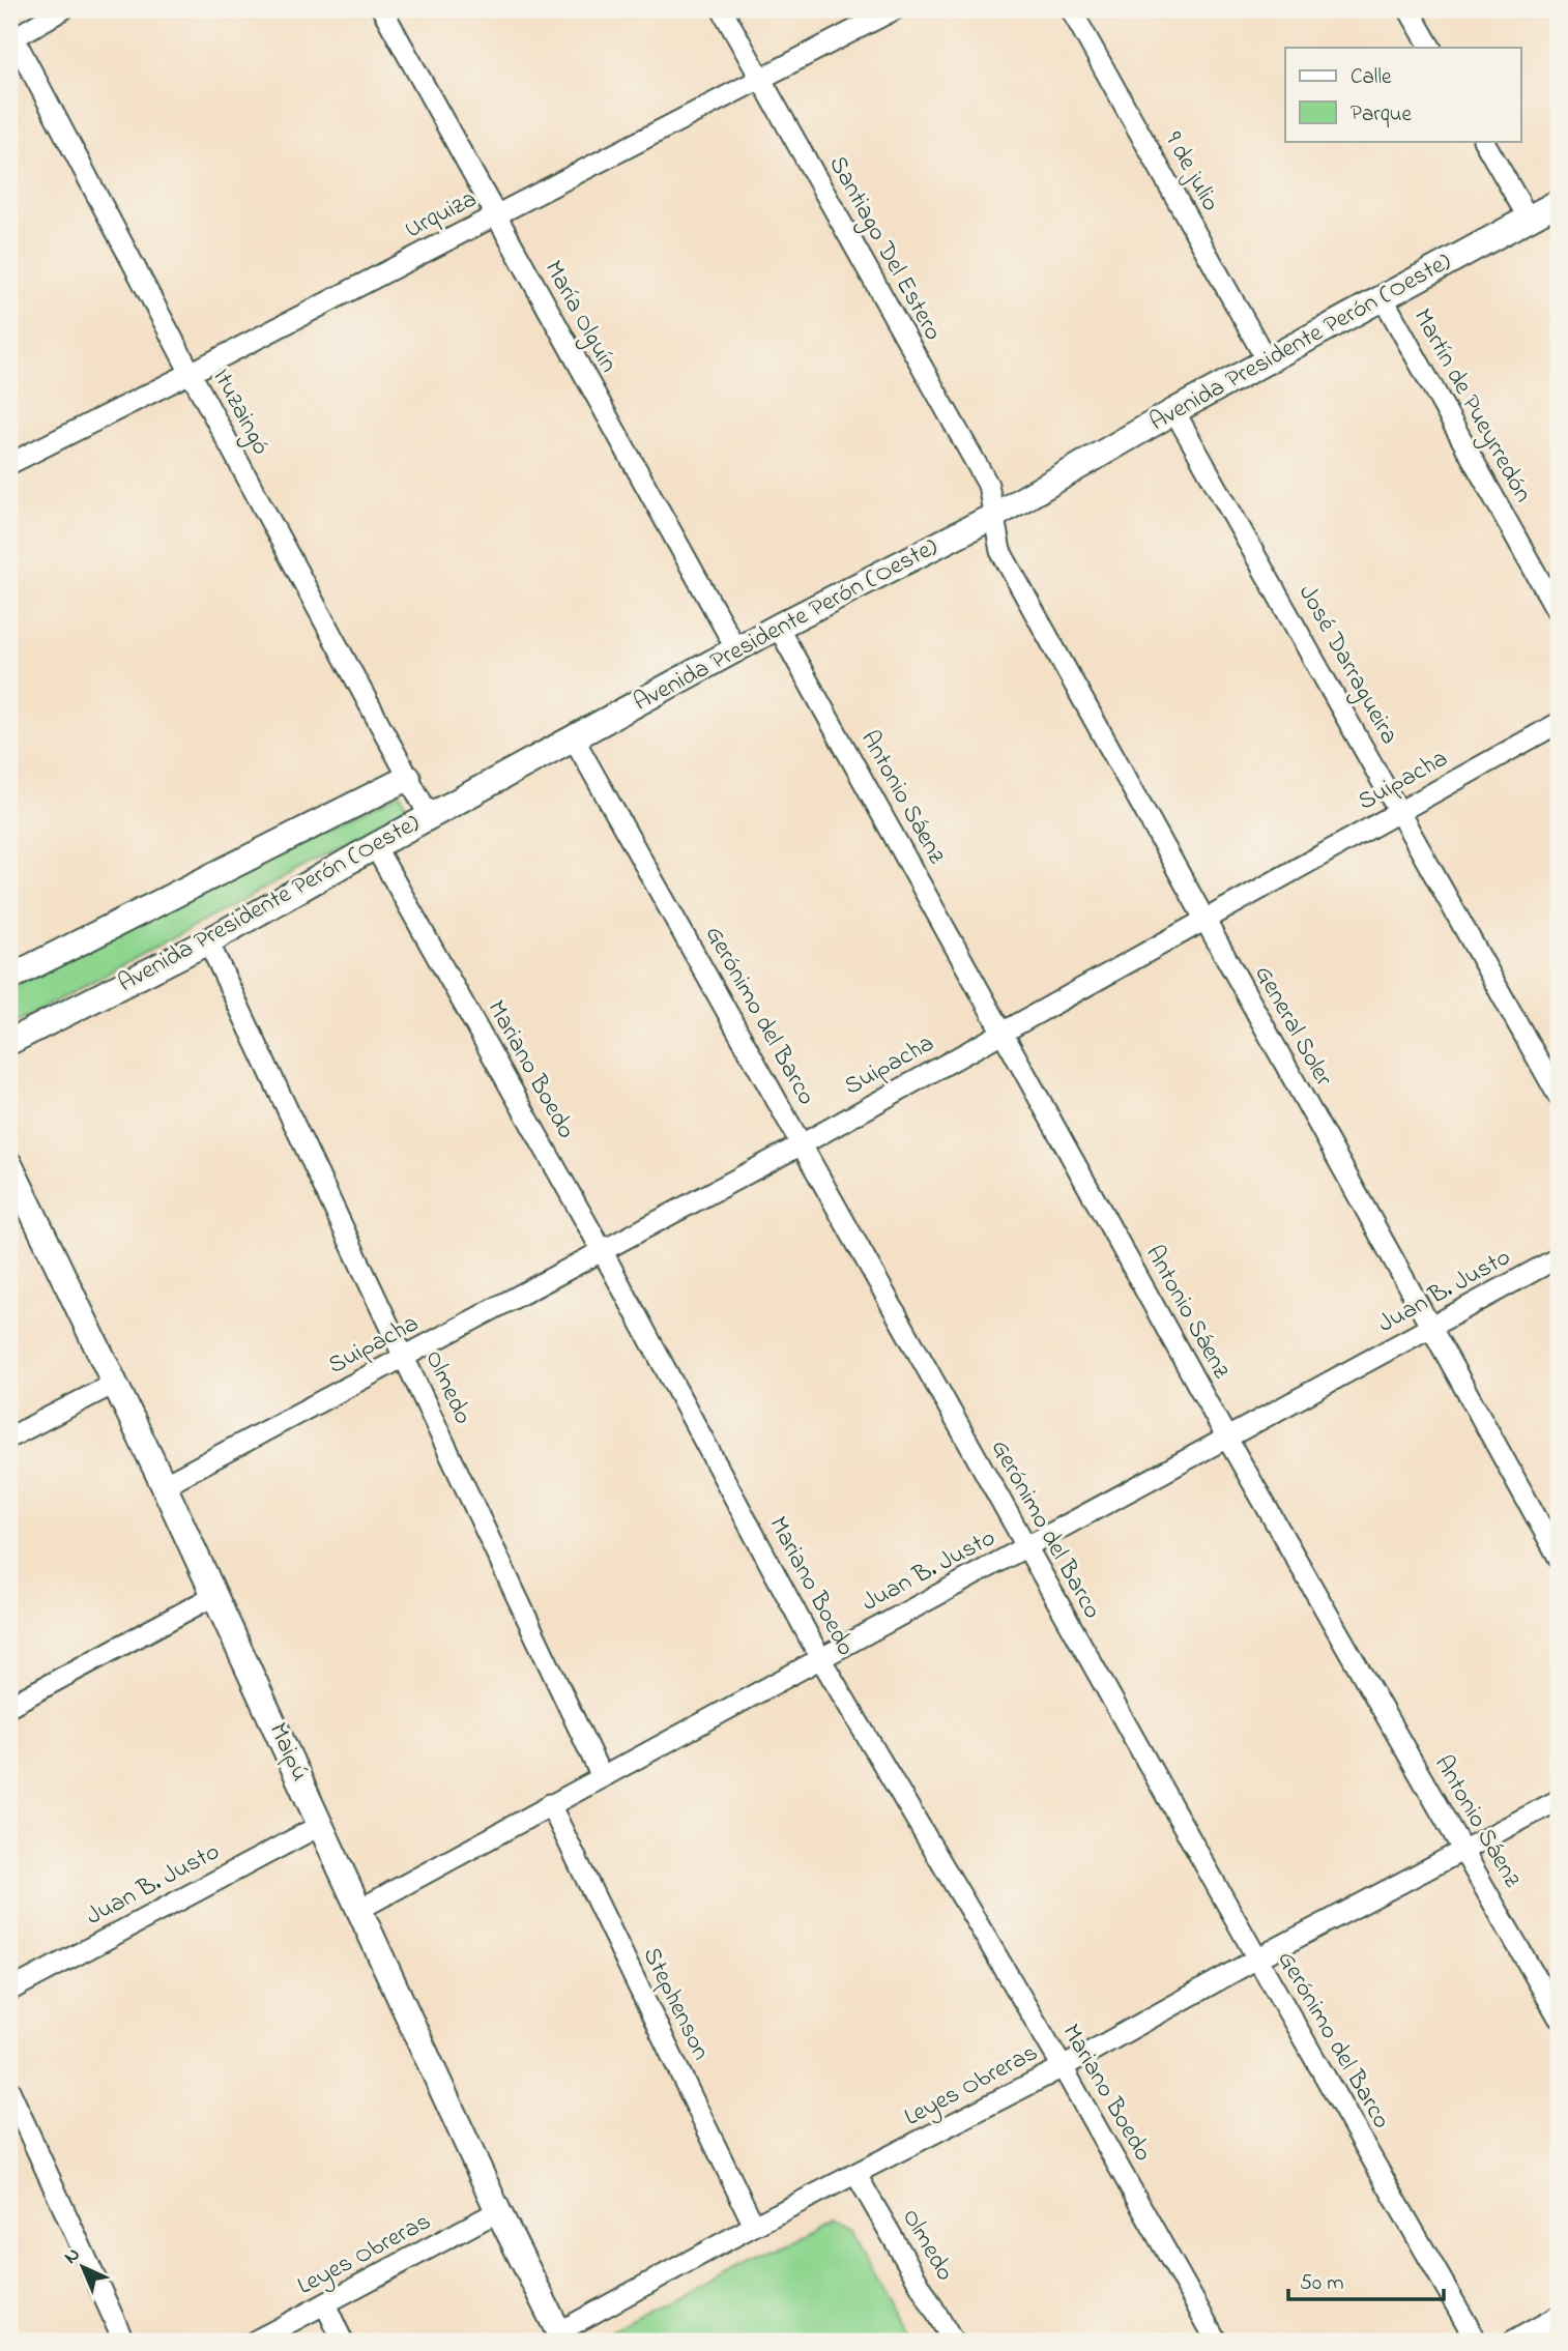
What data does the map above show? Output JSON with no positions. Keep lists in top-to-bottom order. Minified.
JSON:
{"streets":{"main road":["Avenida Presidente Perón (Oeste)","Maipú"],"street":["9 de julio","Urquiza","Santiago Del Estero","María Olguín","Martín de Pueyrredón","Ituzaingó","José Darragueira","Suipacha","Antonio Sáenz","Gerónimo del Barco","General Soler","Mariano Boedo","Juan B. Justo","Olmedo","Stephenson","Leyes Obreras"]},"crossings":[["9 de julio","Avenida Presidente Perón (Oeste)"],["Urquiza","Santiago Del Estero"],["Urquiza","María Olguín"],["Urquiza","Ituzaingó"],["Santiago Del Estero","Avenida Presidente Perón (Oeste)"],["Santiago Del Estero","General Soler"],["María Olguín","Avenida Presidente Perón (Oeste)"],["Avenida Presidente Perón (Oeste)","Martín de Pueyrredón"],["Avenida Presidente Perón (Oeste)","Ituzaingó"],["Avenida Presidente Perón (Oeste)","José Darragueira"],["Avenida Presidente Perón (Oeste)","Antonio Sáenz"],["Avenida Presidente Perón (Oeste)","Gerónimo del Barco"],["Avenida Presidente Perón (Oeste)","General Soler"],["Avenida Presidente Perón (Oeste)","Mariano Boedo"],["Avenida Presidente Perón (Oeste)","Olmedo"],["José Darragueira","Suipacha"],["Suipacha","Antonio Sáenz"],["Suipacha","Gerónimo del Barco"],["Suipacha","General Soler"],["Suipacha","Mariano Boedo"],["Suipacha","Olmedo"],["Suipacha","Maipú"],["Antonio Sáenz","Juan B. Justo"],["Antonio Sáenz","Leyes Obreras"],["Gerónimo del Barco","Juan B. Justo"],["Gerónimo del Barco","Leyes Obreras"],["General Soler","Juan B. Justo"],["Mariano Boedo","Juan B. Justo"],["Mariano Boedo","Leyes Obreras"],["Juan B. Justo","Olmedo"],["Juan B. Justo","Maipú"],["Juan B. Justo","Stephenson"],["Olmedo","Leyes Obreras"],["Maipú","Leyes Obreras"],["Stephenson","Leyes Obreras"]],"legend":["Calle","Parque"],"scale_bar":"50 m","north":"top left"}
